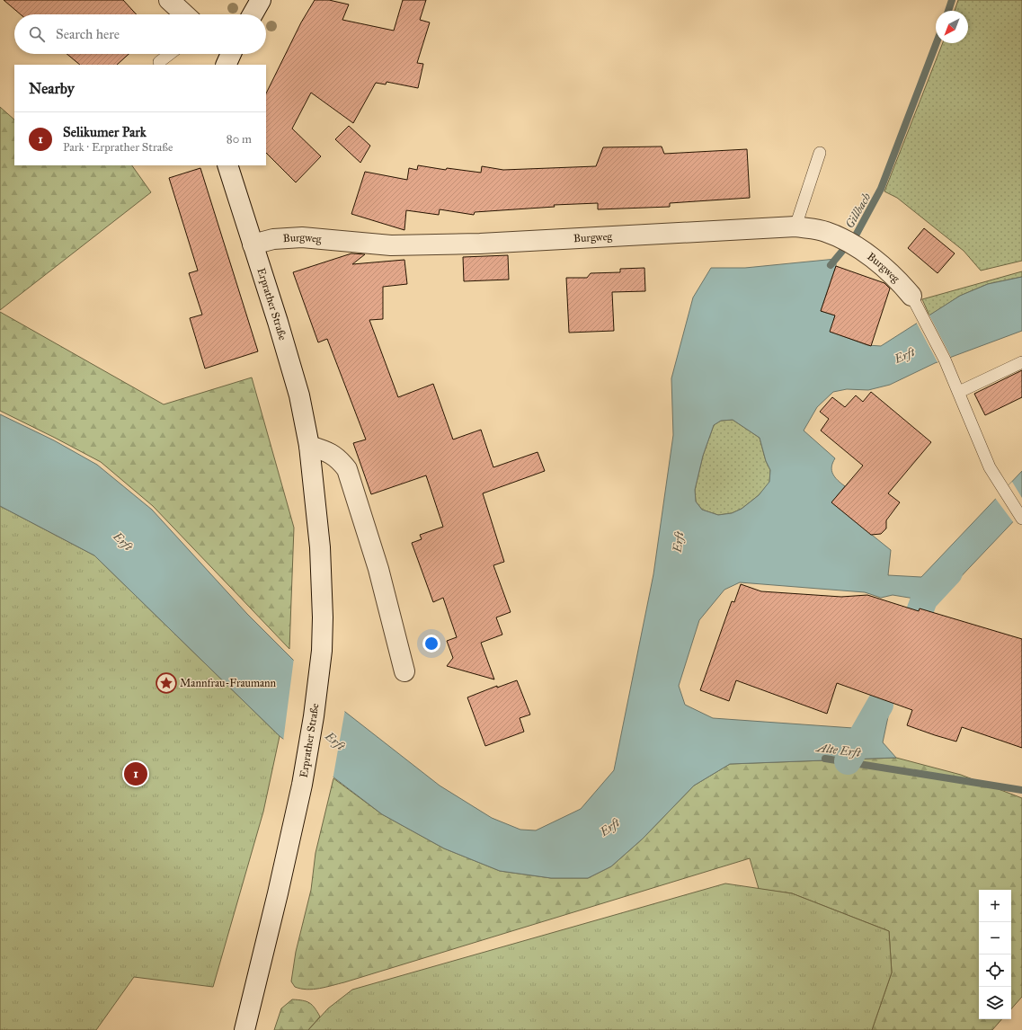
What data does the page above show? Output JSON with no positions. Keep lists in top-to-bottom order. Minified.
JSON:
{"streets":{"street":["Burgweg","Erprather Straße"]},"crossings":[["Burgweg","Erprather Straße"]],"water":["Gillbach","Erft","Alte Erft"],"places":{"place":["Mannfrau-Fraumann"]},"north":"bottom left","page":{"search":"Search here","heading":"Nearby","list":[{"mark":"1","name":"Selikumer Park","note":"Park · Erprather Straße","value":"80 m"}],"pins":"1","map_buttons":["+","−"]}}
